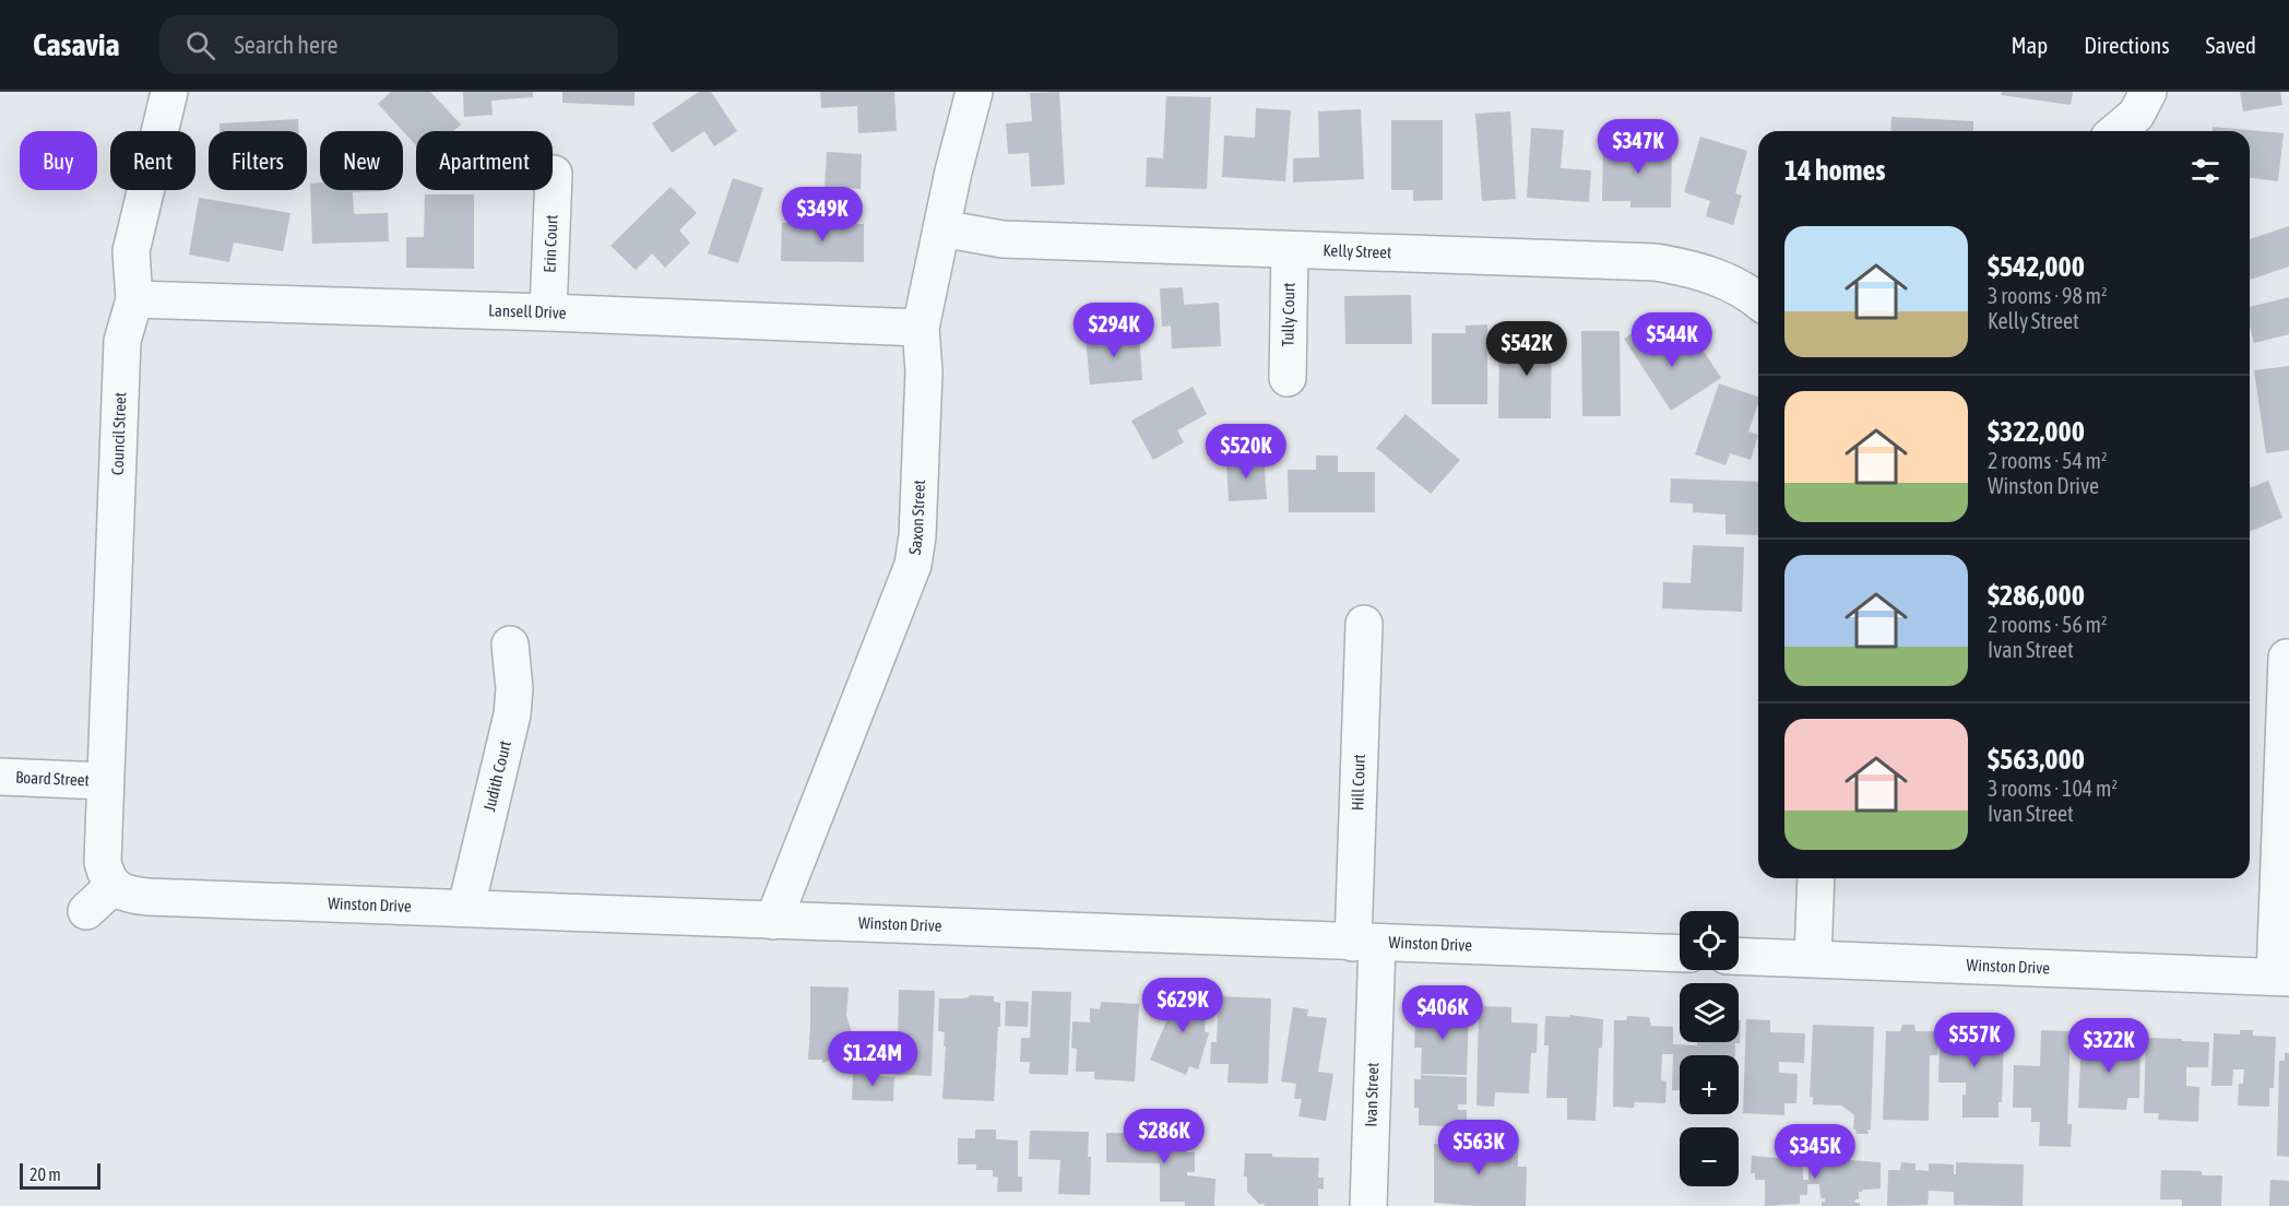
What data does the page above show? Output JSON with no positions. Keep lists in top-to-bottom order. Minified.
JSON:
{"streets":{"street":["Erin Court","Kelly Street","Lansell Drive","Tully Court","Council Street","Saxon Street","Judith Court","Board Street","Hill Court","Winston Drive","Ivan Street"]},"crossings":[["Erin Court","Lansell Drive"],["Kelly Street","Tully Court"],["Kelly Street","Saxon Street"],["Lansell Drive","Council Street"],["Lansell Drive","Saxon Street"],["Council Street","Board Street"],["Saxon Street","Winston Drive"],["Judith Court","Winston Drive"],["Hill Court","Winston Drive"],["Hill Court","Ivan Street"],["Winston Drive","Ivan Street"]],"scale_bar":"20 m","page":{"header":"Casavia","search":"Search here","nav":["Map","Directions","Saved"],"price":["$347K","$349K","$294K","$544K","$542K","$520K","$629K","$406K","$557K","$322K","$1.24M","$286K","$563K","$345K"],"chip":["Buy","Rent","Filters","New","Apartment"],"heading":"14 homes","list":[{"name":"$542,000","note":"3 rooms · 98 m² · Kelly Street"},{"name":"$322,000","note":"2 rooms · 54 m² · Winston Drive"},{"name":"$286,000","note":"2 rooms · 56 m² · Ivan Street"},{"name":"$563,000","note":"3 rooms · 104 m² · Ivan Street"}],"map_buttons":["+","−"],"scale":"20 m"}}
